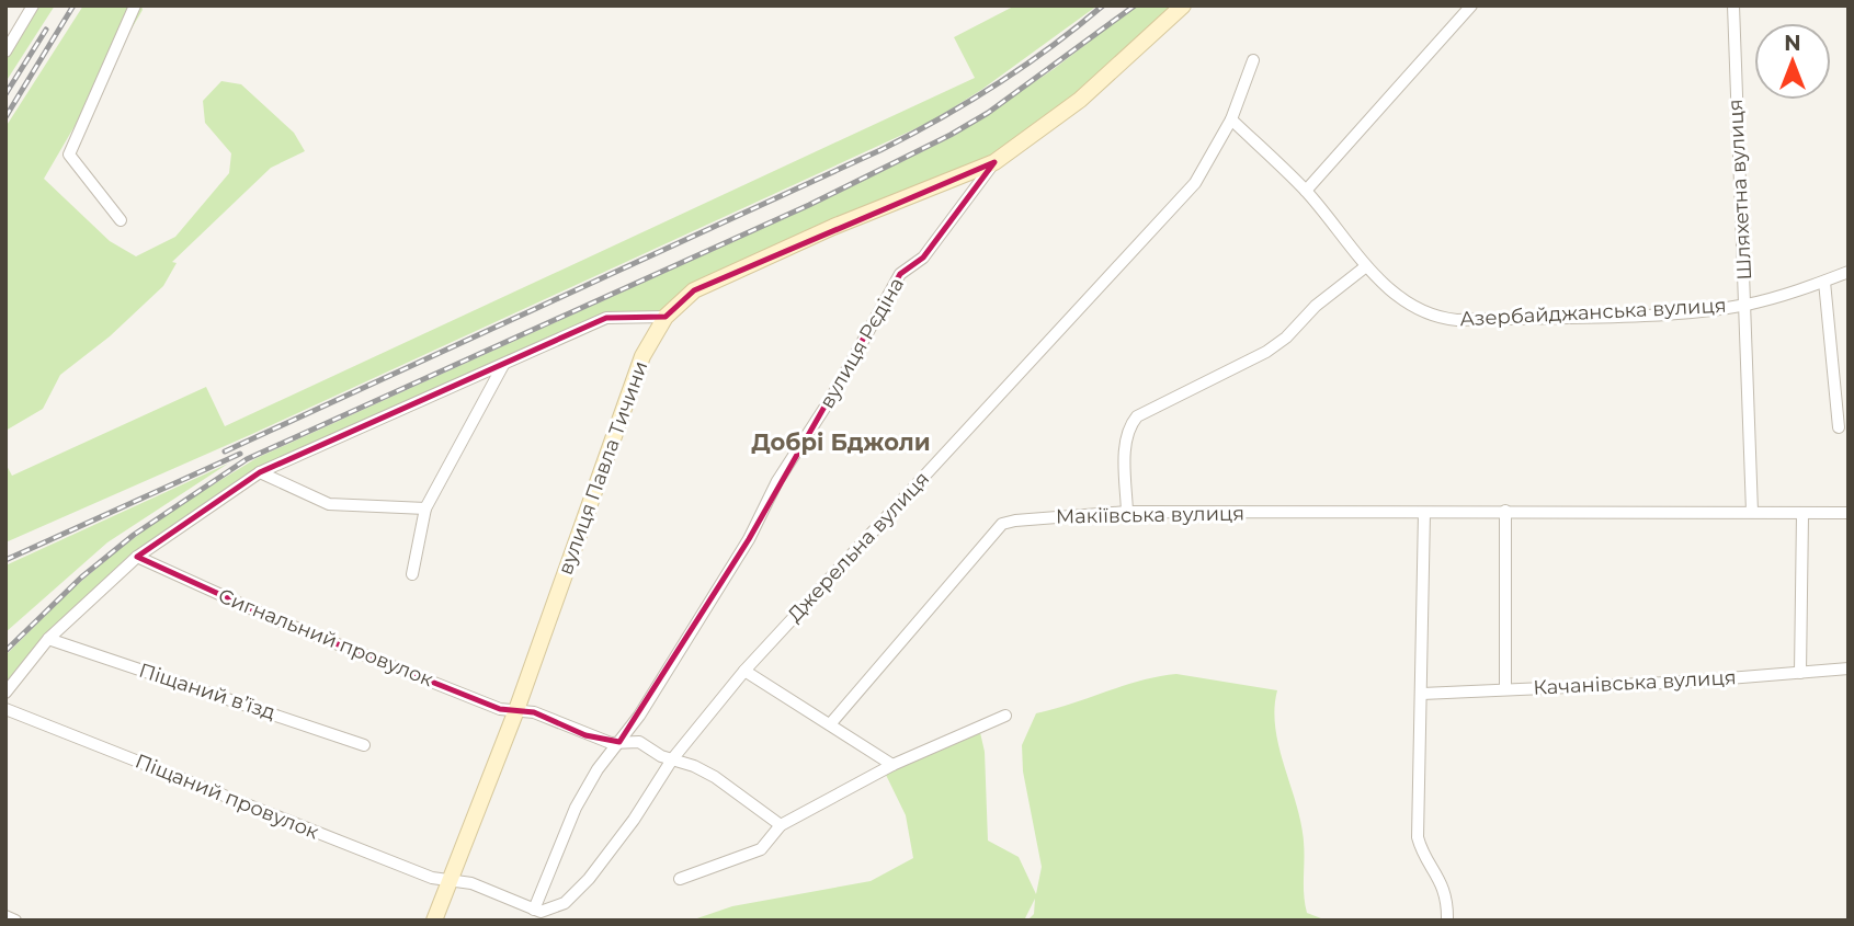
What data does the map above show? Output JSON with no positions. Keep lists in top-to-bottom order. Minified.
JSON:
{"streets":{"main road":["вулиця Рєдіна","вулиця Павла Тичини"],"street":["Шляхетна вулиця","Азербайджанська вулиця","Макіївська вулиця","Джерельна вулиця","Сигнальний провулок","Качанівська вулиця","Піщаний в’їзд","Піщаний провулок"]},"crossings":[["Шляхетна вулиця","Азербайджанська вулиця"],["Шляхетна вулиця","Макіївська вулиця"],["Азербайджанська вулиця","Джерельна вулиця"],["вулиця Рєдіна","вулиця Павла Тичини"],["вулиця Рєдіна","Джерельна вулиця"],["вулиця Рєдіна","Сигнальний провулок"],["вулиця Павла Тичини","Сигнальний провулок"],["вулиця Павла Тичини","Піщаний провулок"],["Джерельна вулиця","Сигнальний провулок"]],"districts":["Добрі Бджоли"],"north":"top"}
